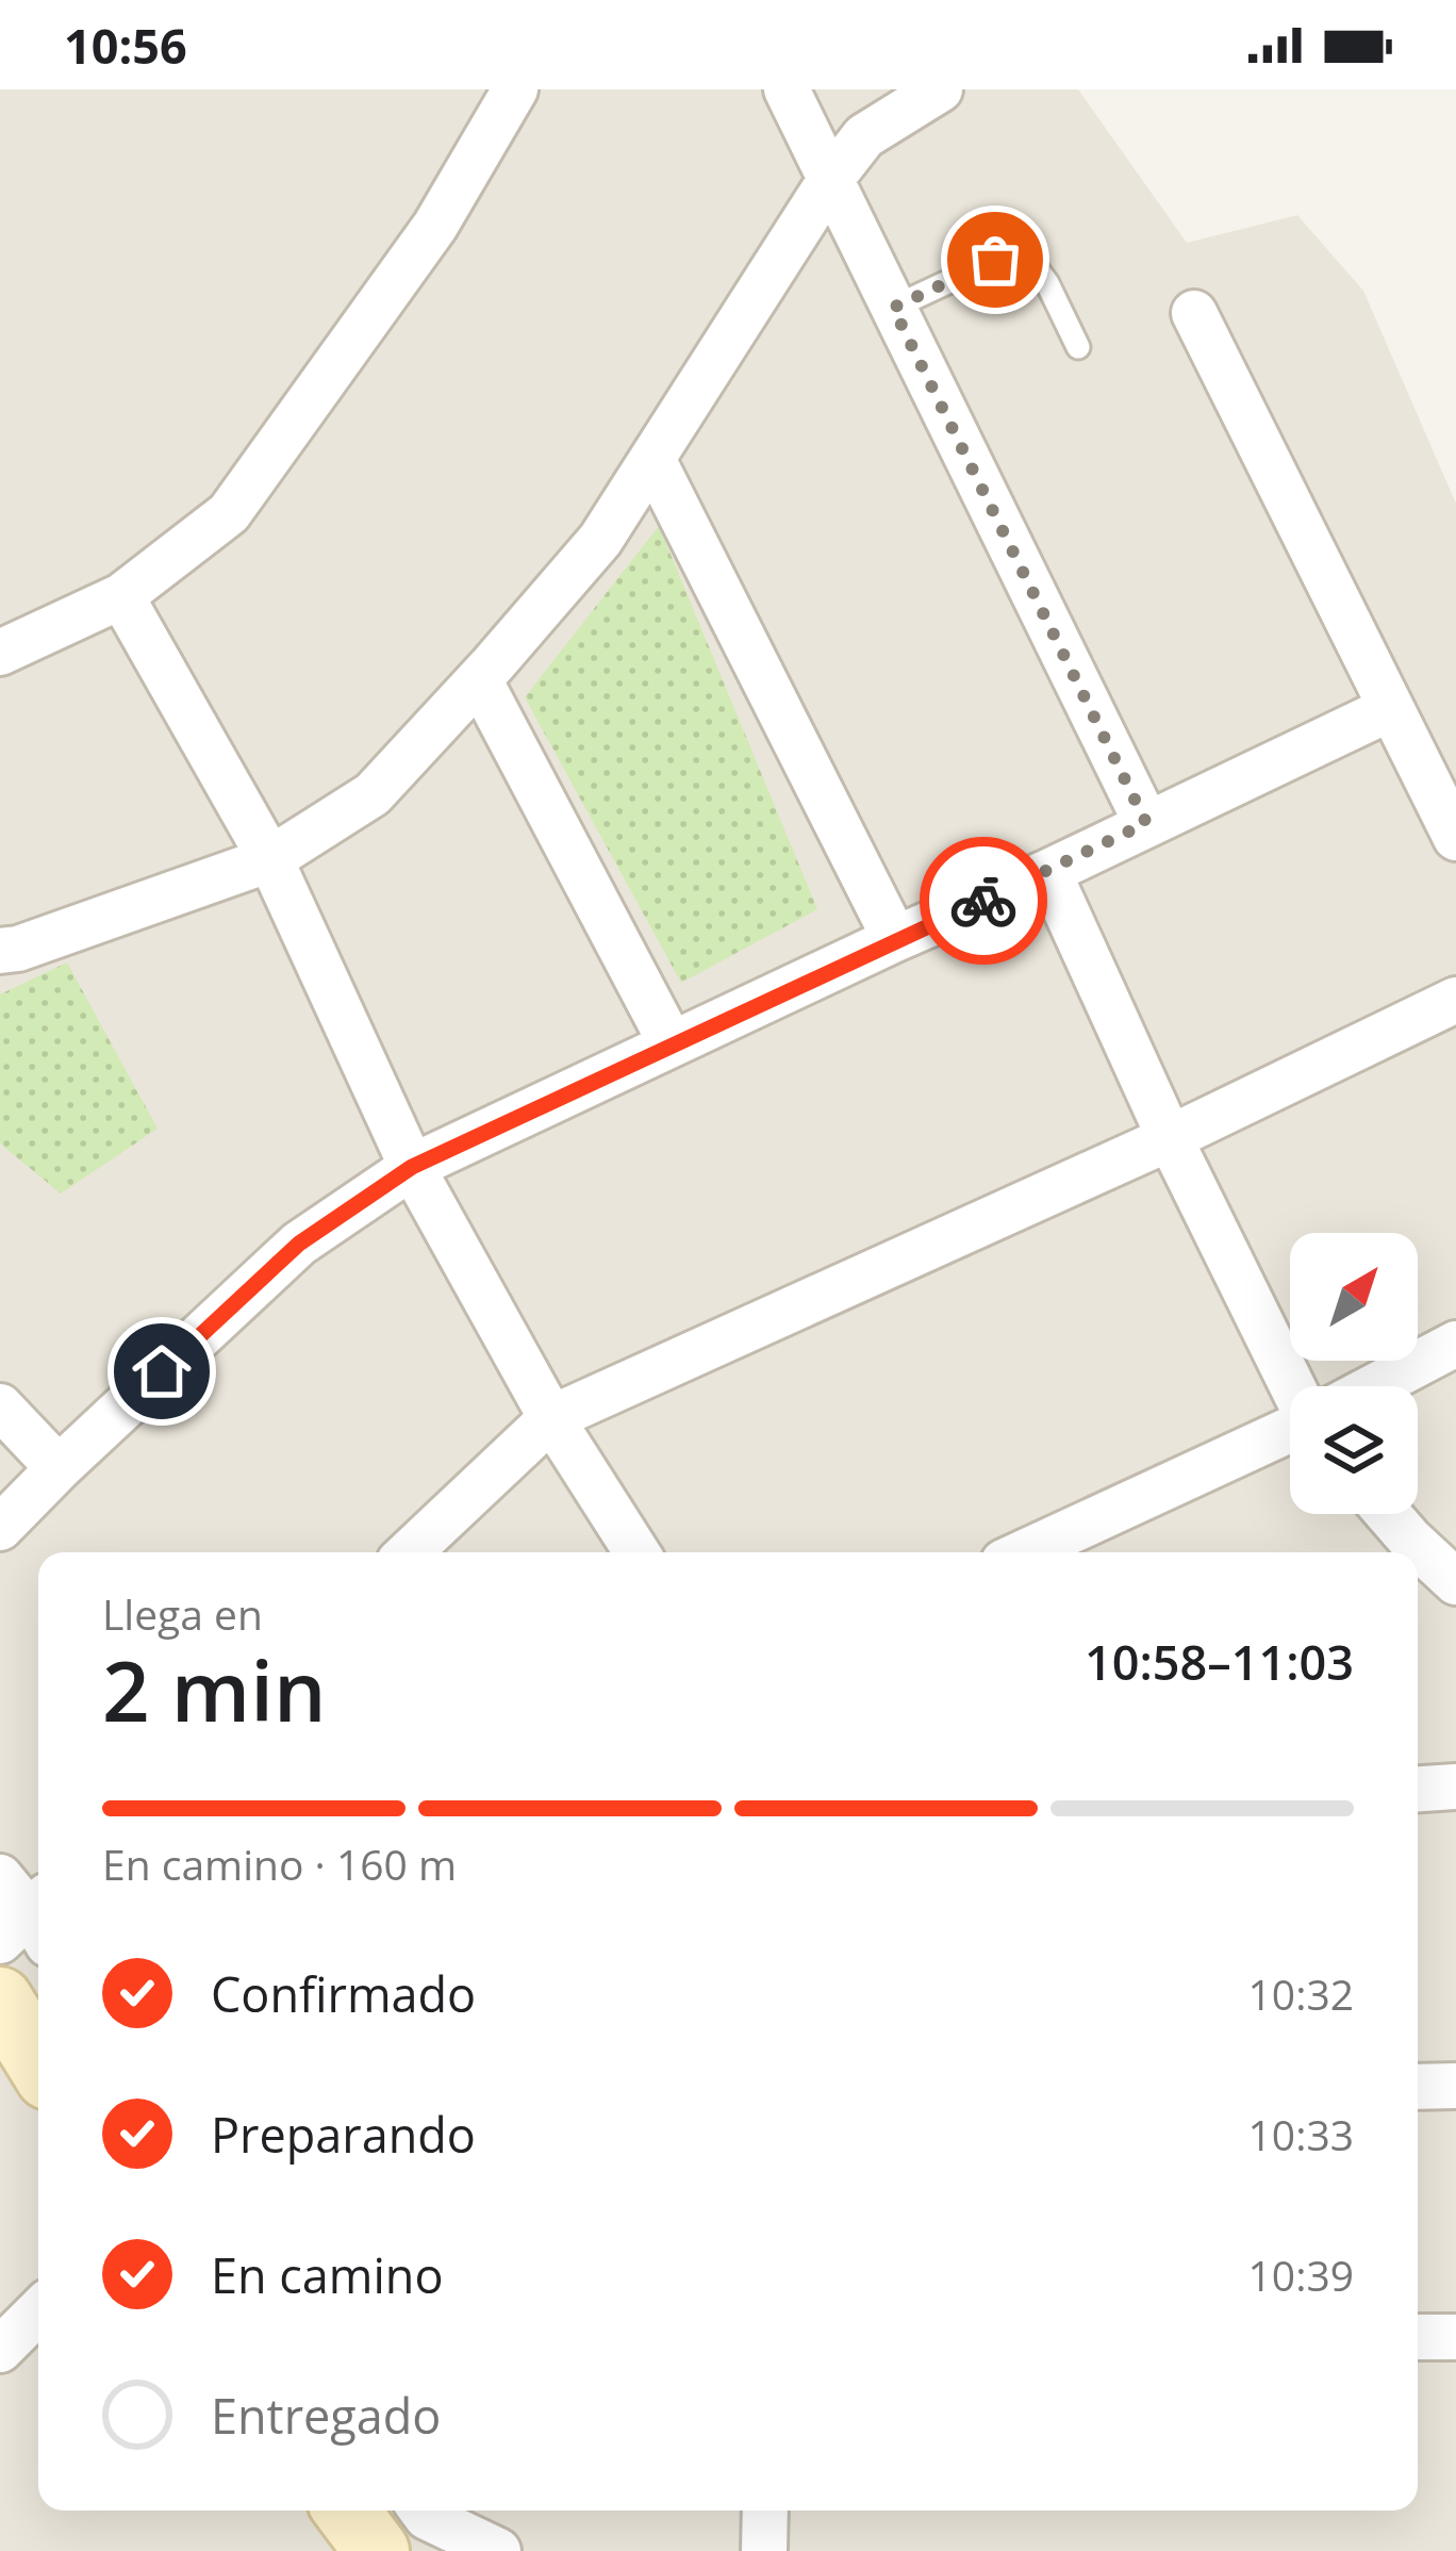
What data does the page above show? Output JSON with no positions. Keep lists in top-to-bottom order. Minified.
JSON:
{"north":"top right","page":{"status":"10:56","heading":["2 min","Llega en","10:58–11:03"],"bar":"En camino · 160 m","list":[["Confirmado","10:32"],["Preparando","10:33"],["En camino","10:39"],"Entregado"]}}
